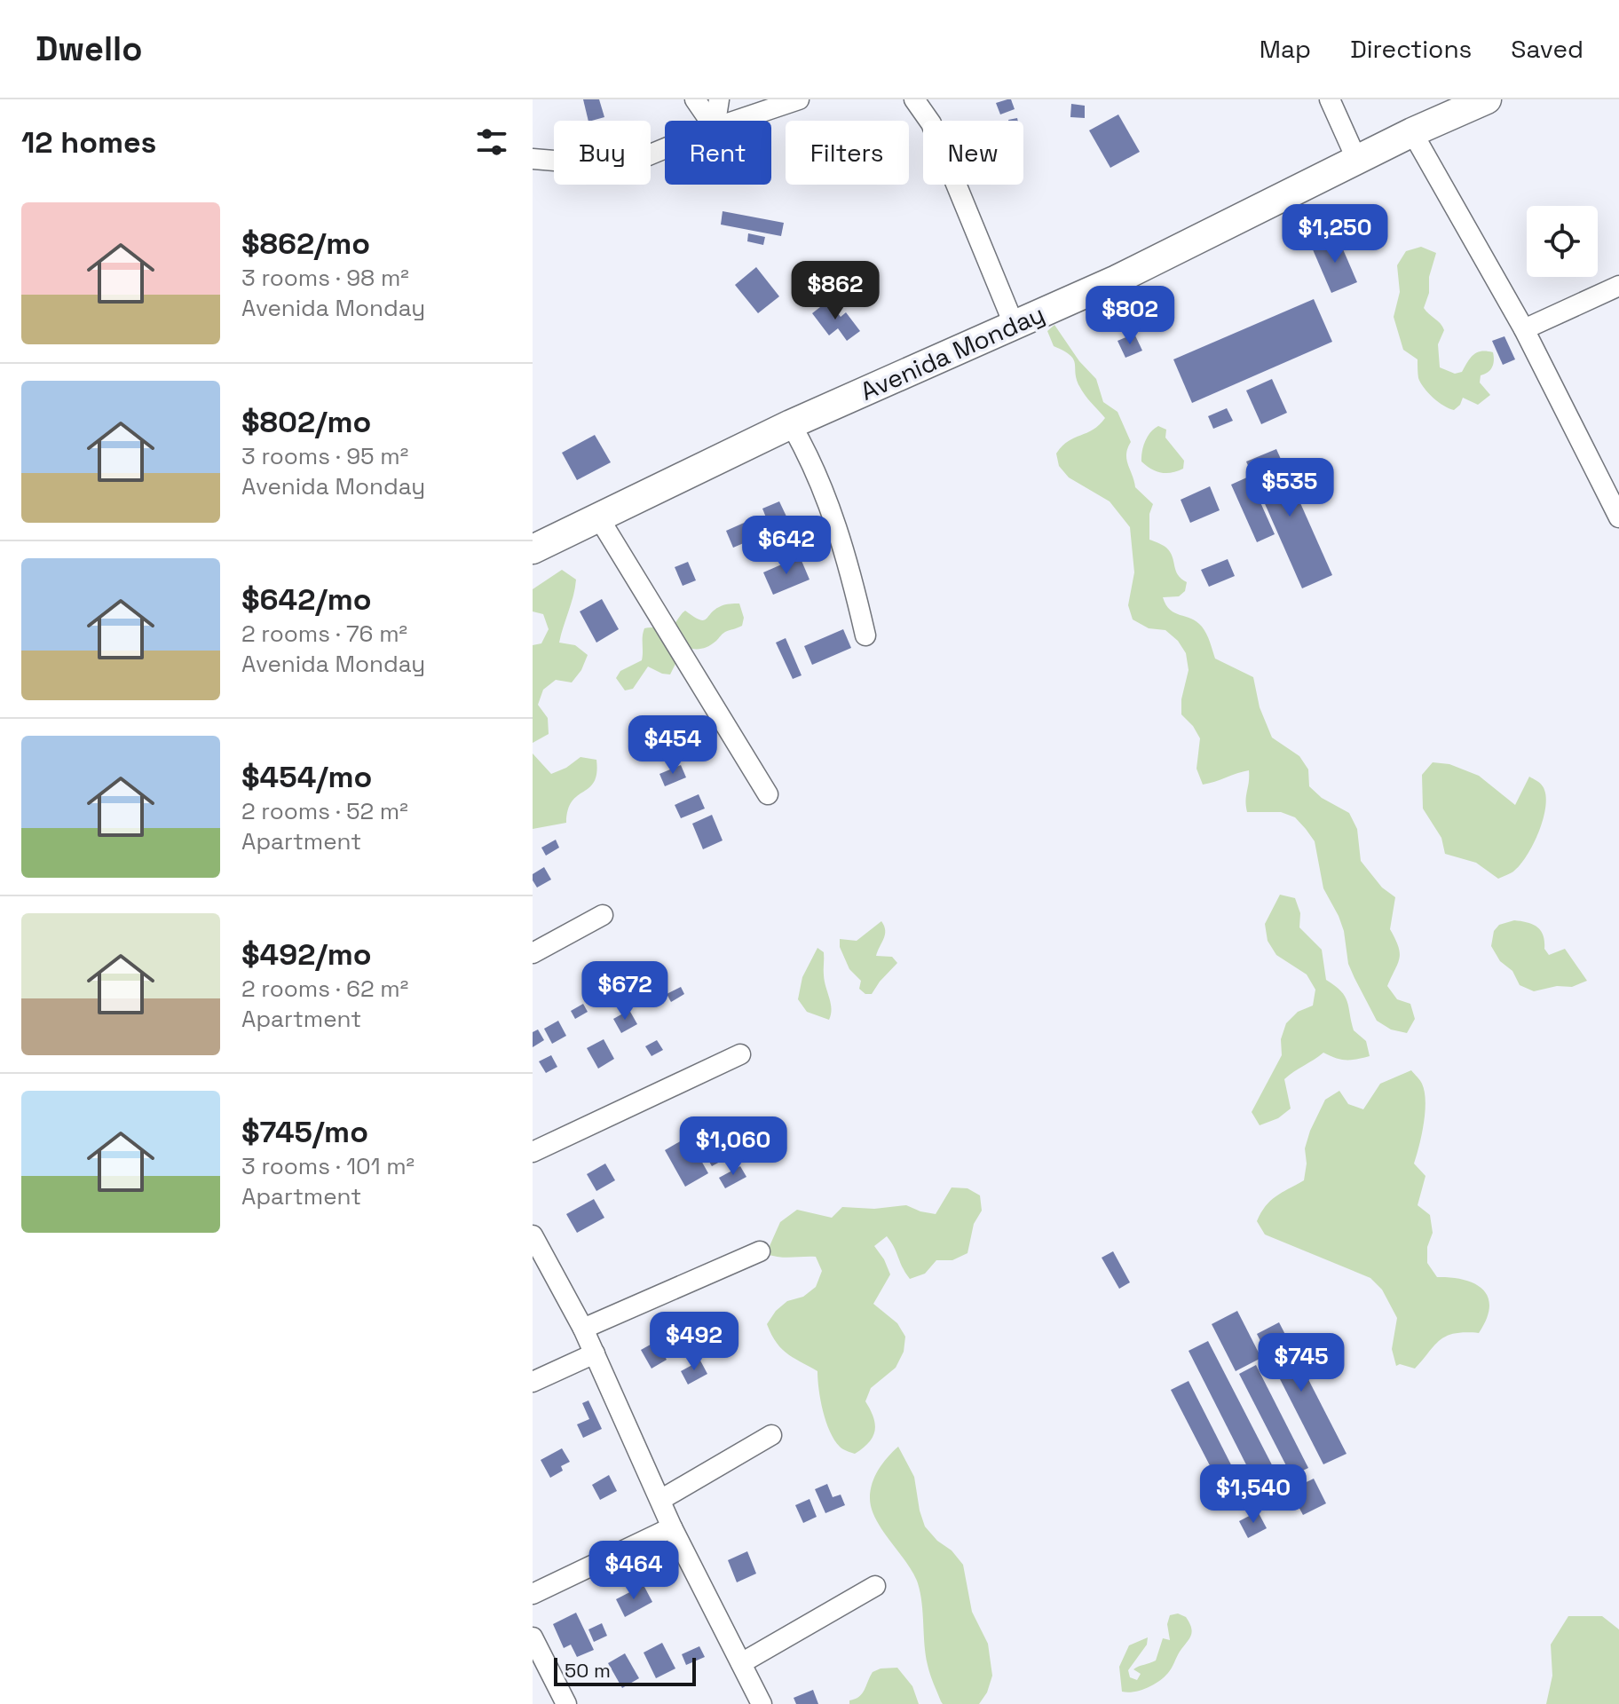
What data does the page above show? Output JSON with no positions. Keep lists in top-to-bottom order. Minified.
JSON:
{"streets":{"main road":["Avenida Monday"]},"scale_bar":"50 m","page":{"header":"Dwello","nav":["Map","Directions","Saved"],"heading":"12 homes","chip":["Buy","Rent","Filters","New"],"list":[{"name":"$862/mo","note":"3 rooms · 98 m² · Avenida Monday"},{"name":"$802/mo","note":"3 rooms · 95 m² · Avenida Monday"},{"name":"$642/mo","note":"2 rooms · 76 m² · Avenida Monday"},{"name":"$454/mo","note":"2 rooms · 52 m² · Apartment"},{"name":"$492/mo","note":"2 rooms · 62 m² · Apartment"},{"name":"$745/mo","note":"3 rooms · 101 m² · Apartment"}],"price":["$1,250","$862","$802","$535","$642","$454","$672","$1,060","$492","$745","$1,540","$464"],"scale":"50 m"}}
